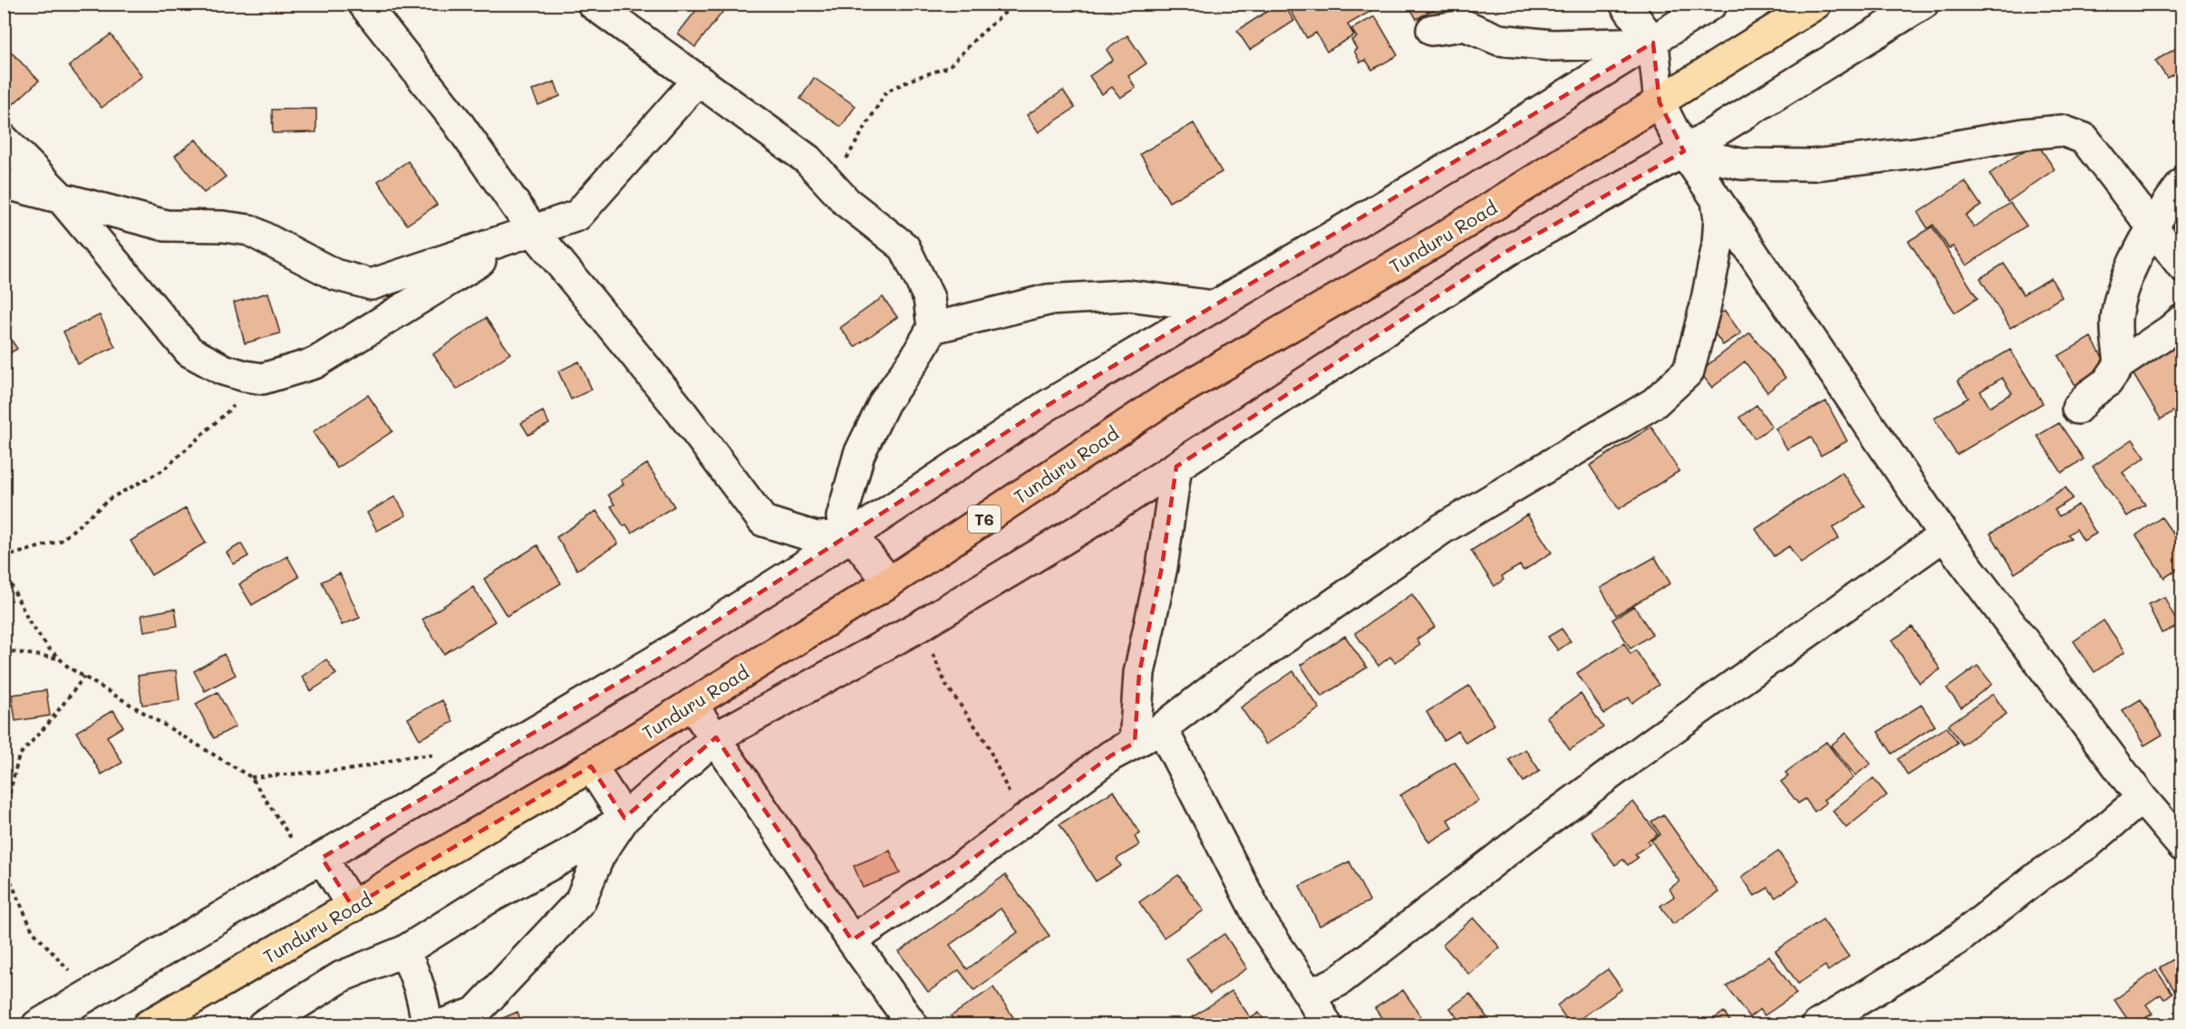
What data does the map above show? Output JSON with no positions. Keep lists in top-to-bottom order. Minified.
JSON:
{"streets":{"highway":["Tunduru Road","T6"]}}
